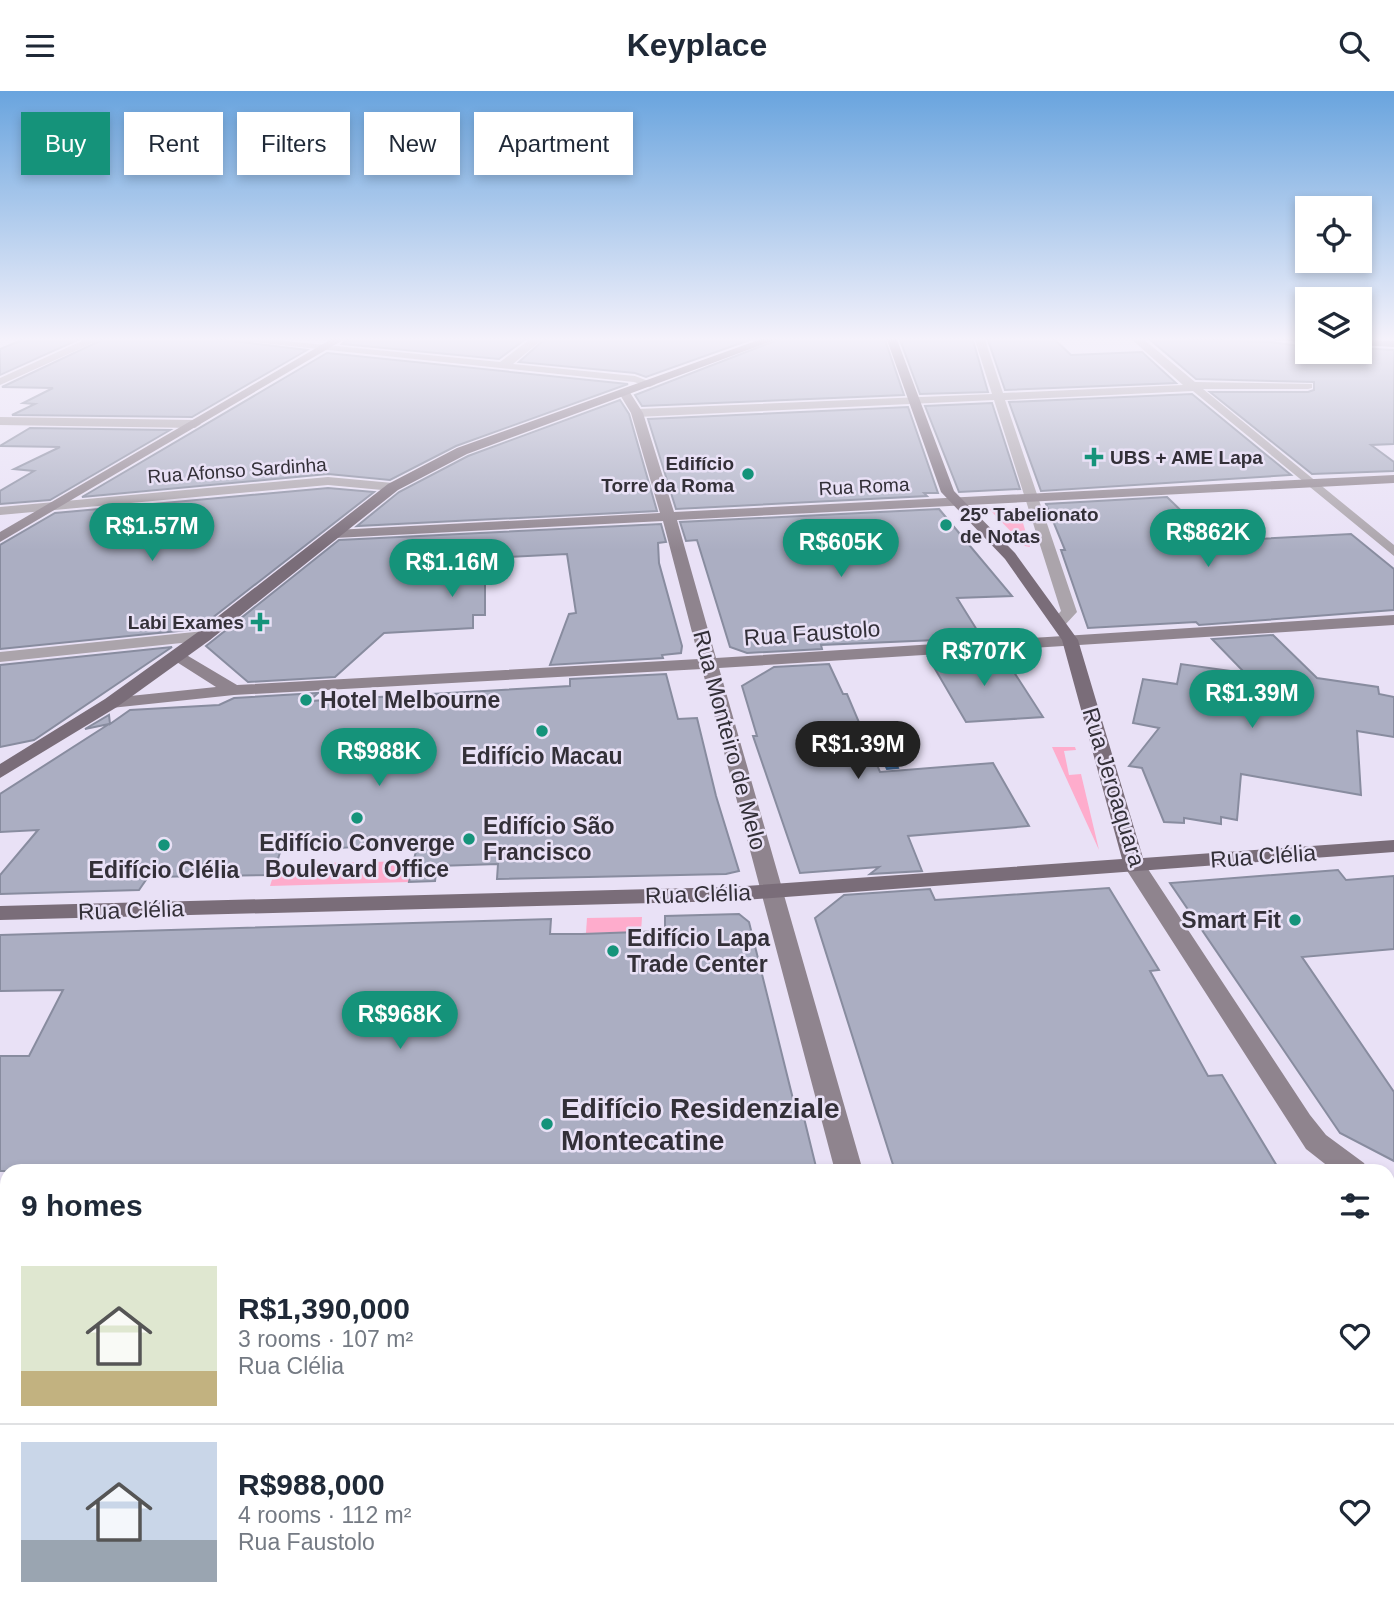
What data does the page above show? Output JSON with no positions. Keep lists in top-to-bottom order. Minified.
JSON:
{"streets":{"main road":["Rua Jeroaquara","Rua Clélia"],"street":["Rua Afonso Sardinha","Rua Roma","Rua Faustolo","Rua Monteiro de Melo"]},"crossings":[["Rua Roma","Rua Monteiro de Melo"],["Rua Roma","Rua Jeroaquara"],["Rua Faustolo","Rua Monteiro de Melo"],["Rua Faustolo","Rua Jeroaquara"],["Rua Monteiro de Melo","Rua Clélia"],["Rua Jeroaquara","Rua Clélia"]],"places":{"health":["UBS + AME Lapa","Labi Exames"],"other":["Edifício Torre da Roma","25º Tabelionato de Notas","Hotel Melbourne","Edifício Macau","Edifício Converge Boulevard Office","Edifício São Francisco","Edifício Clélia","Smart Fit","Edifício Lapa Trade Center","Edifício Residenziale Montecatine"]},"page":{"header":"Keyplace","chip":["Buy","Rent","Filters","New","Apartment"],"price":["R$1.57M","R$862K","R$605K","R$1.16M","R$707K","R$1.39M","R$1.39M","R$988K","R$968K"],"heading":"9 homes","list":[{"name":"R$1,390,000","note":"3 rooms · 107 m² · Rua Clélia"},{"name":"R$988,000","note":"4 rooms · 112 m² · Rua Faustolo"}]}}
